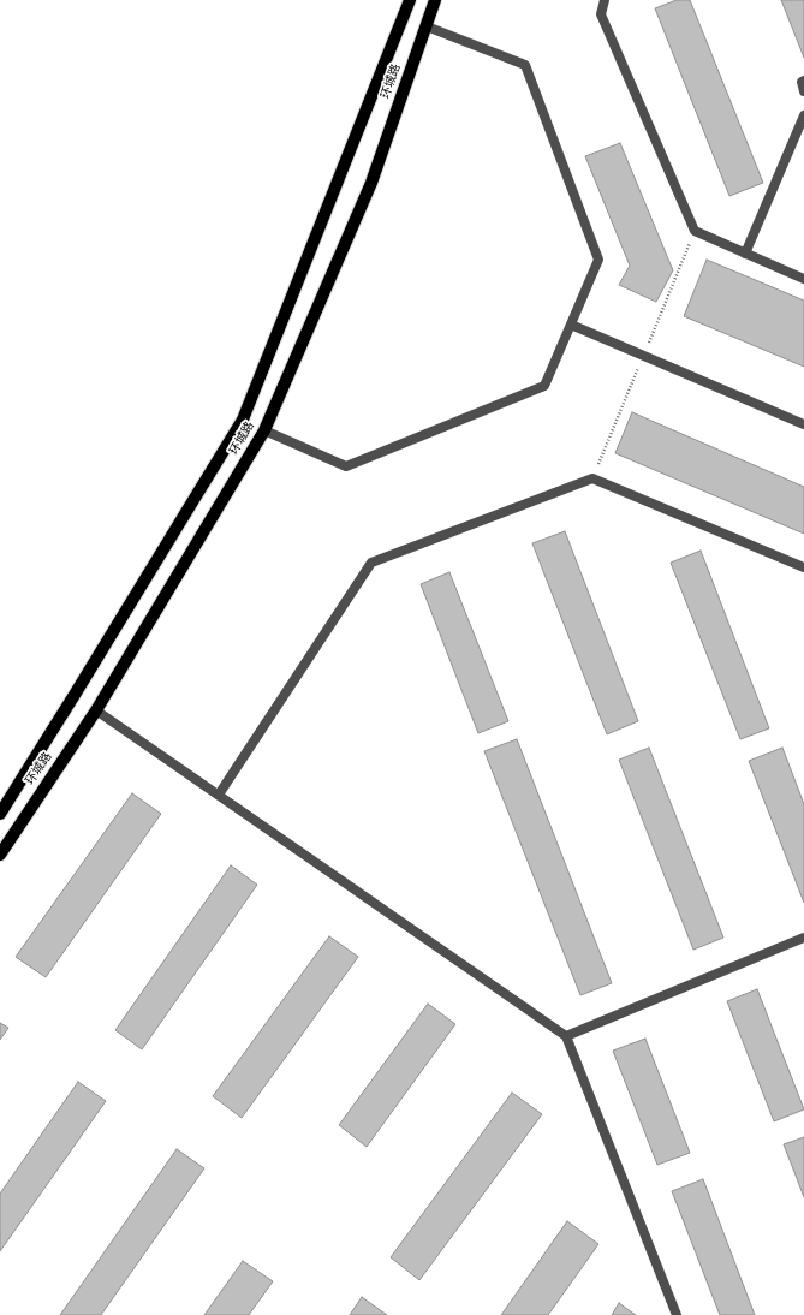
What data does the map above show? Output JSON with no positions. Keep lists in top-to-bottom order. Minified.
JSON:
{"streets":{"main road":["环城路"]}}
